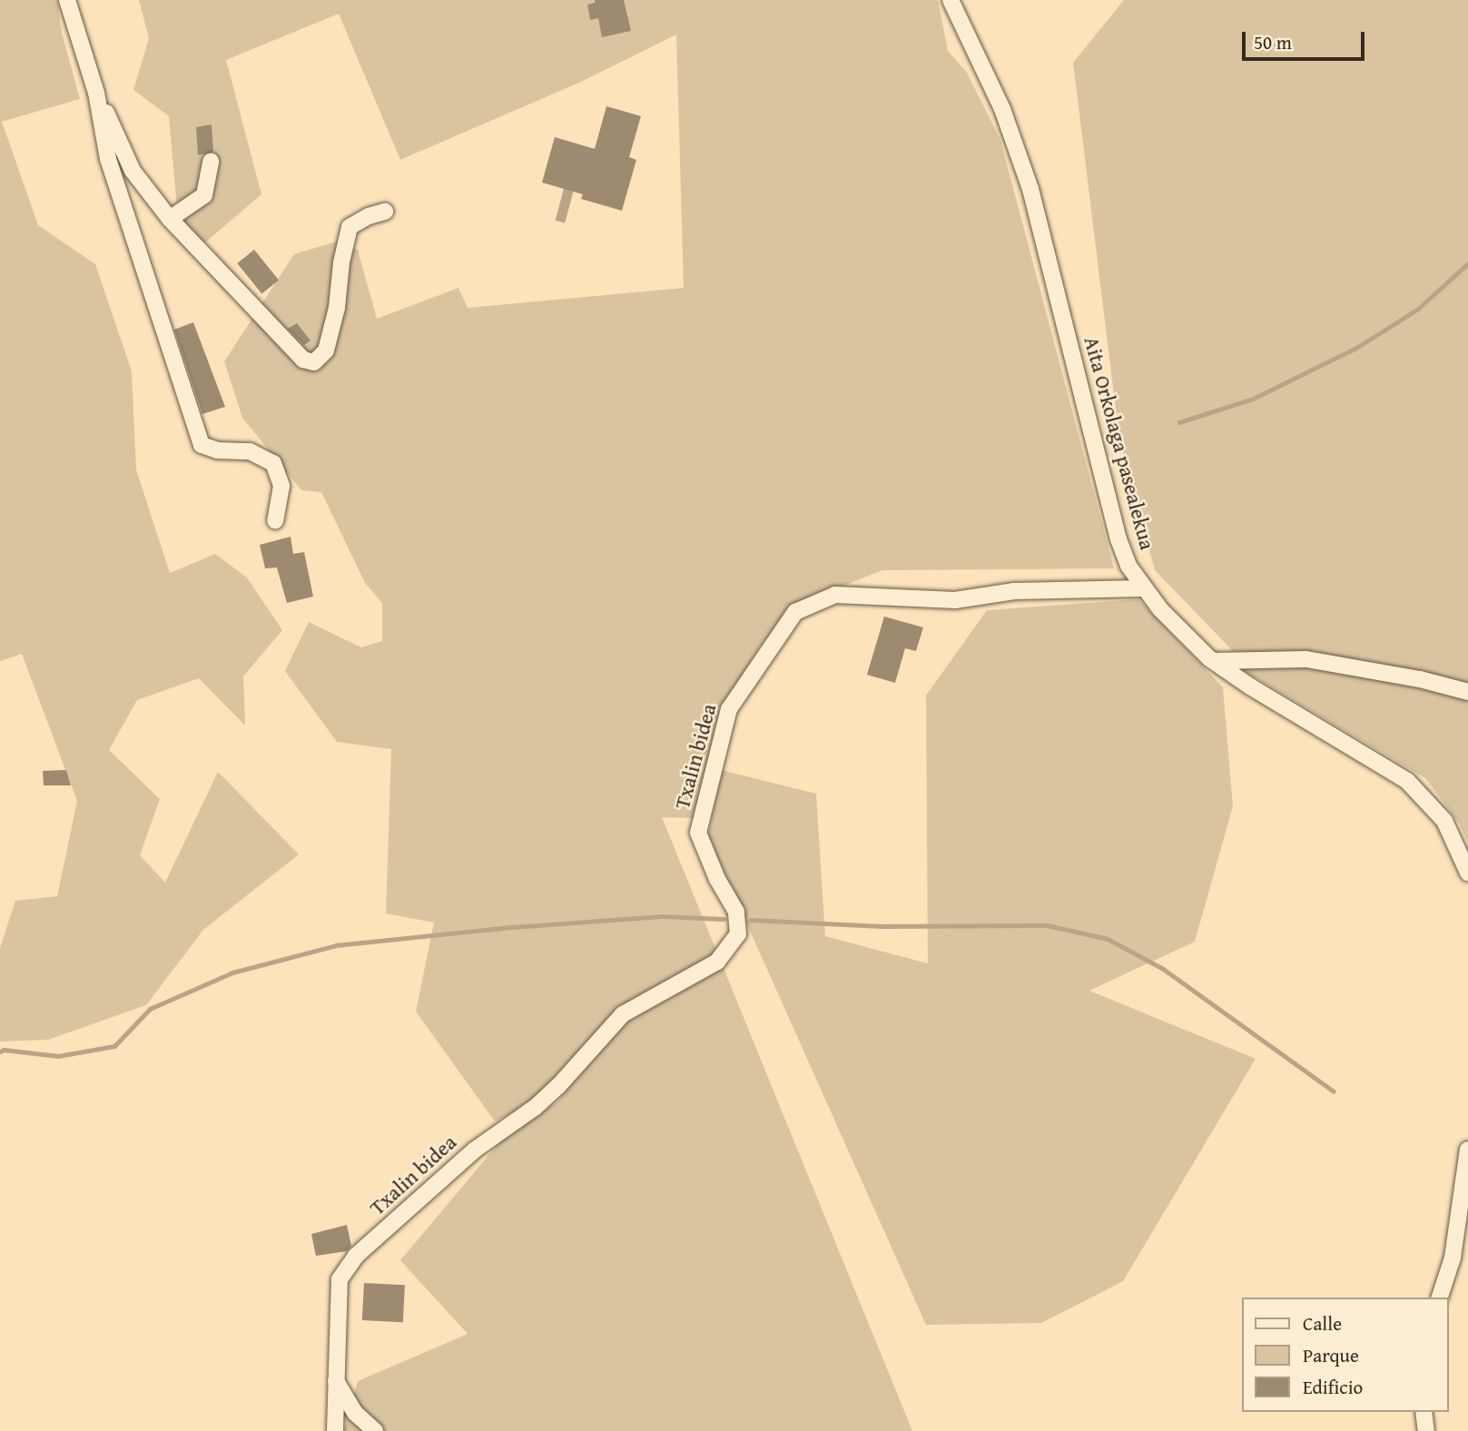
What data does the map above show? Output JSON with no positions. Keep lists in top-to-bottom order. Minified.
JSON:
{"streets":{"street":["Aita Orkolaga pasealekua","Txalin bidea"]},"crossings":[["Aita Orkolaga pasealekua","Txalin bidea"]],"legend":["Calle","Parque","Edificio"],"scale_bar":"50 m"}
